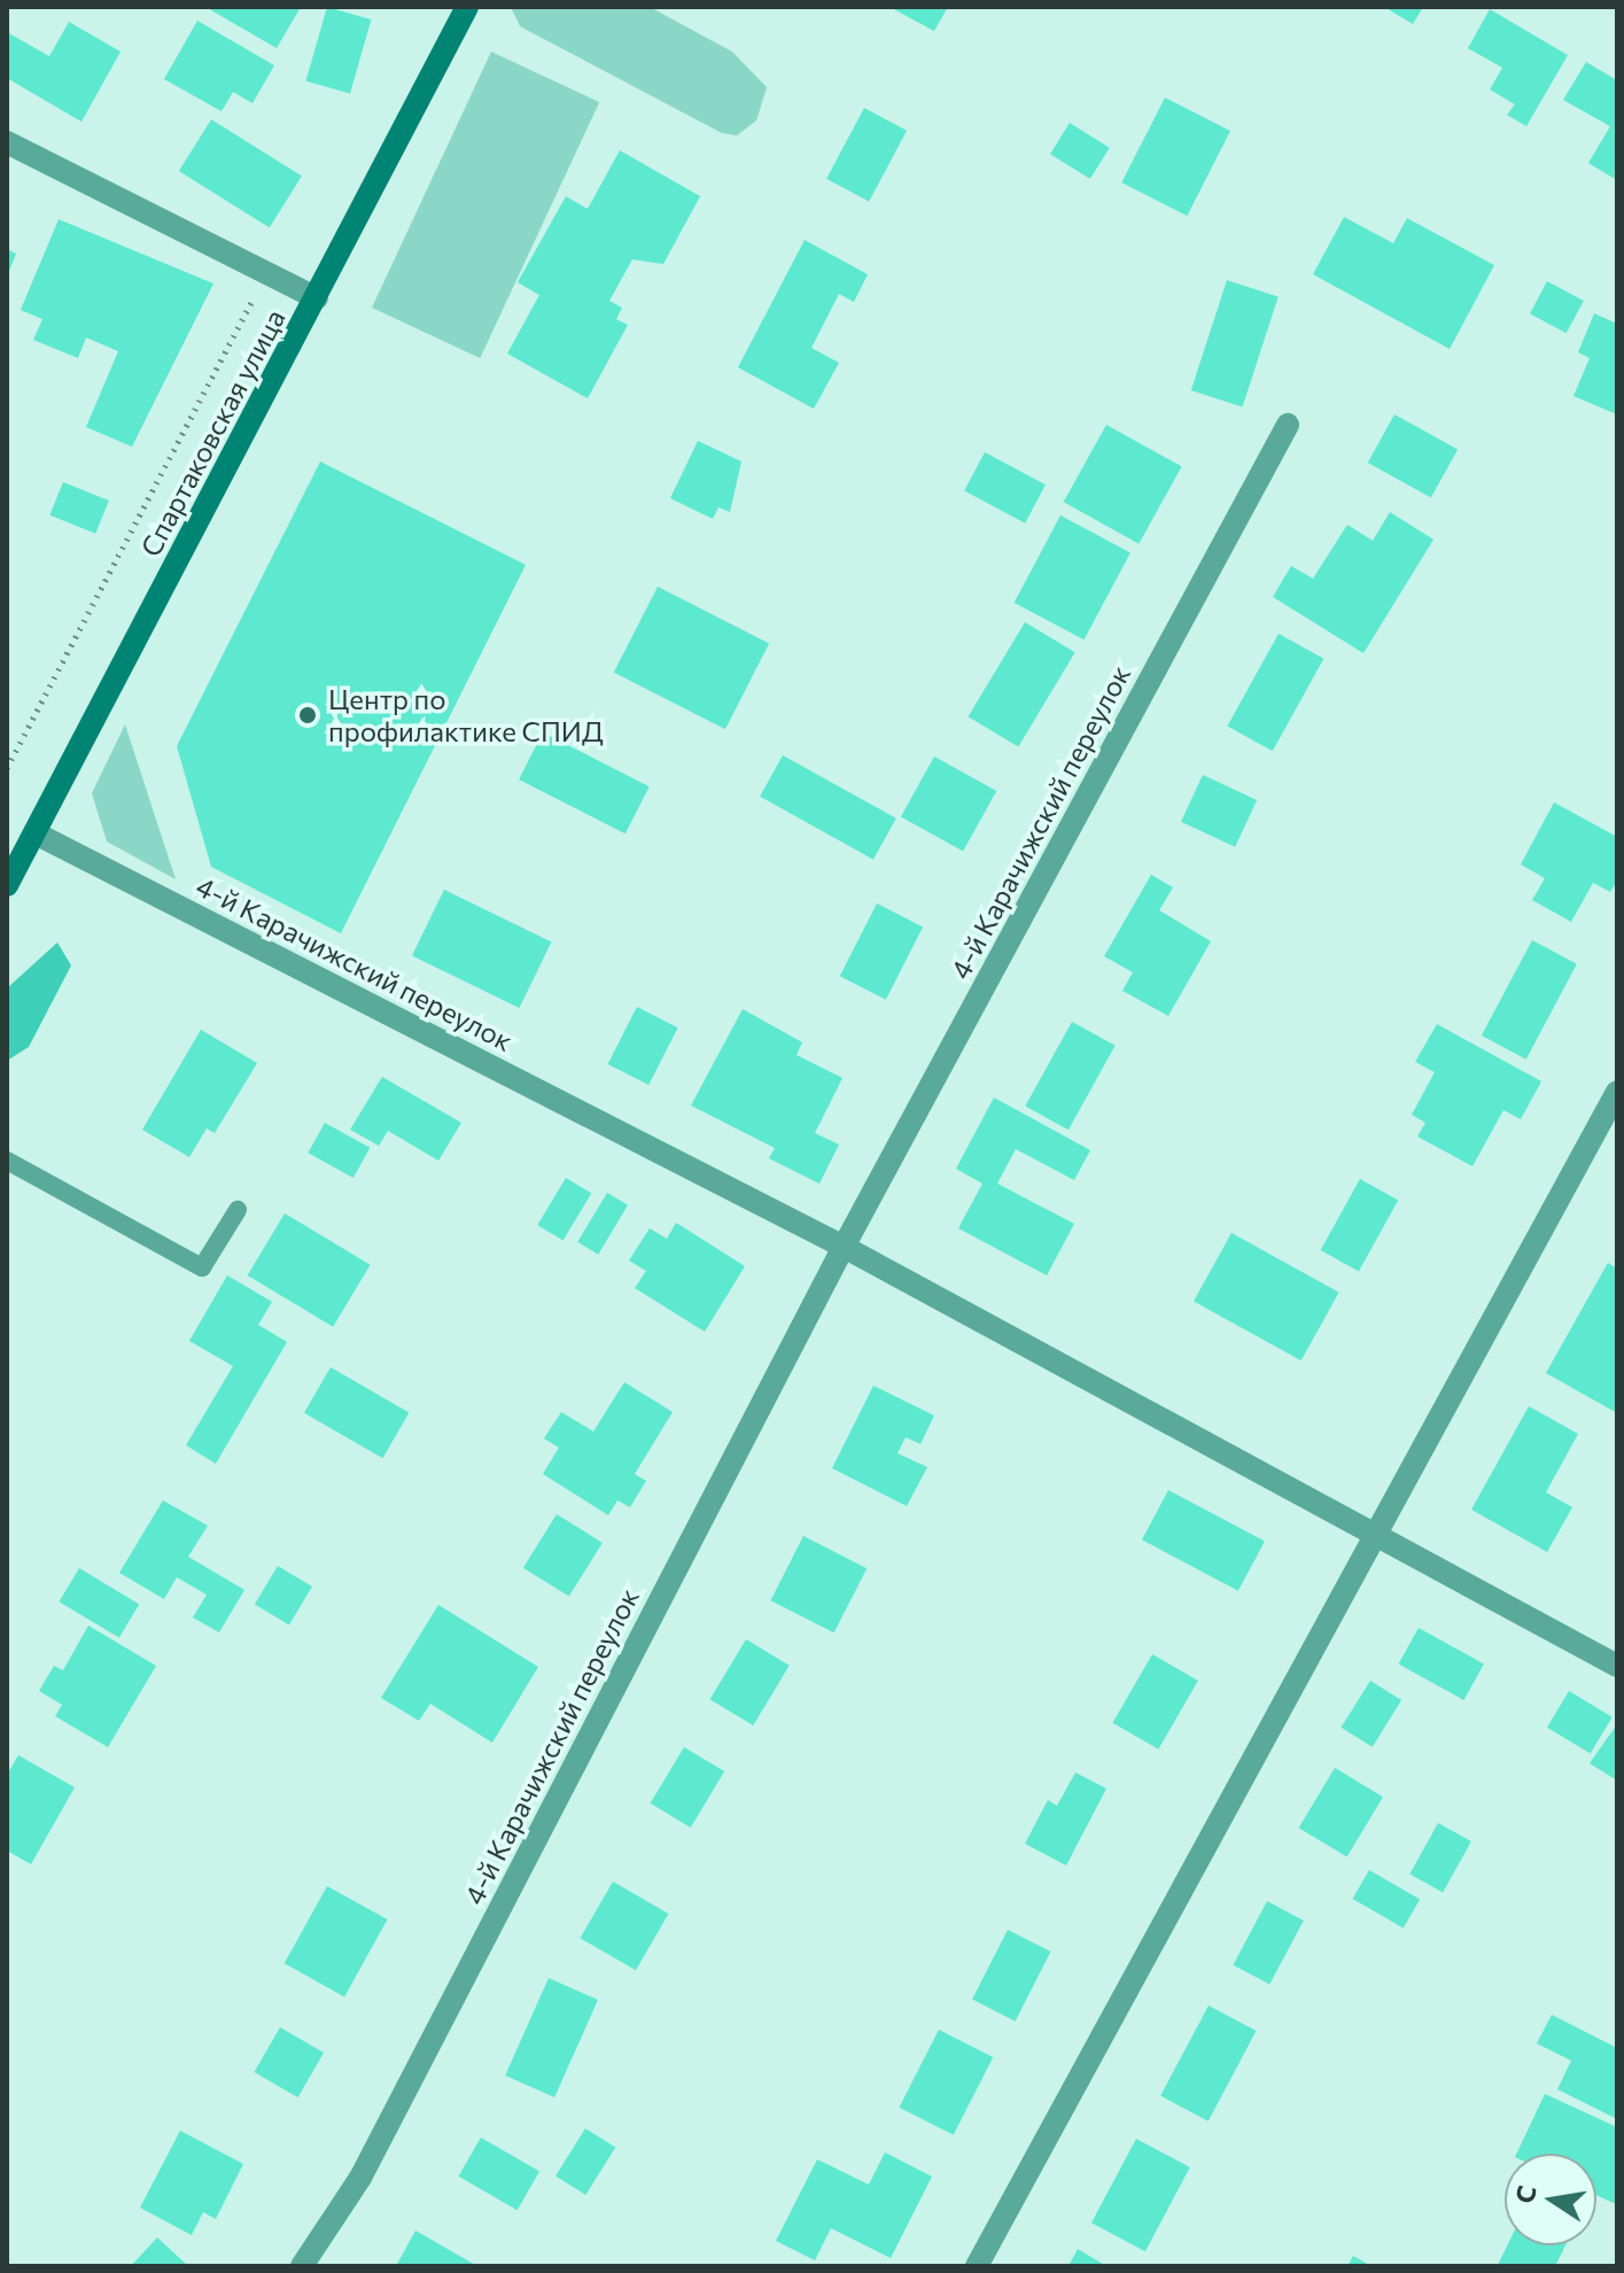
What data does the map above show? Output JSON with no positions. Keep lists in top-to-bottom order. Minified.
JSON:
{"streets":{"street":["Спартаковская улица","4-й Карачижский переулок"]},"crossings":[["Спартаковская улица","4-й Карачижский переулок"]],"places":["Центр по профилактике СПИД"],"north":"left"}
